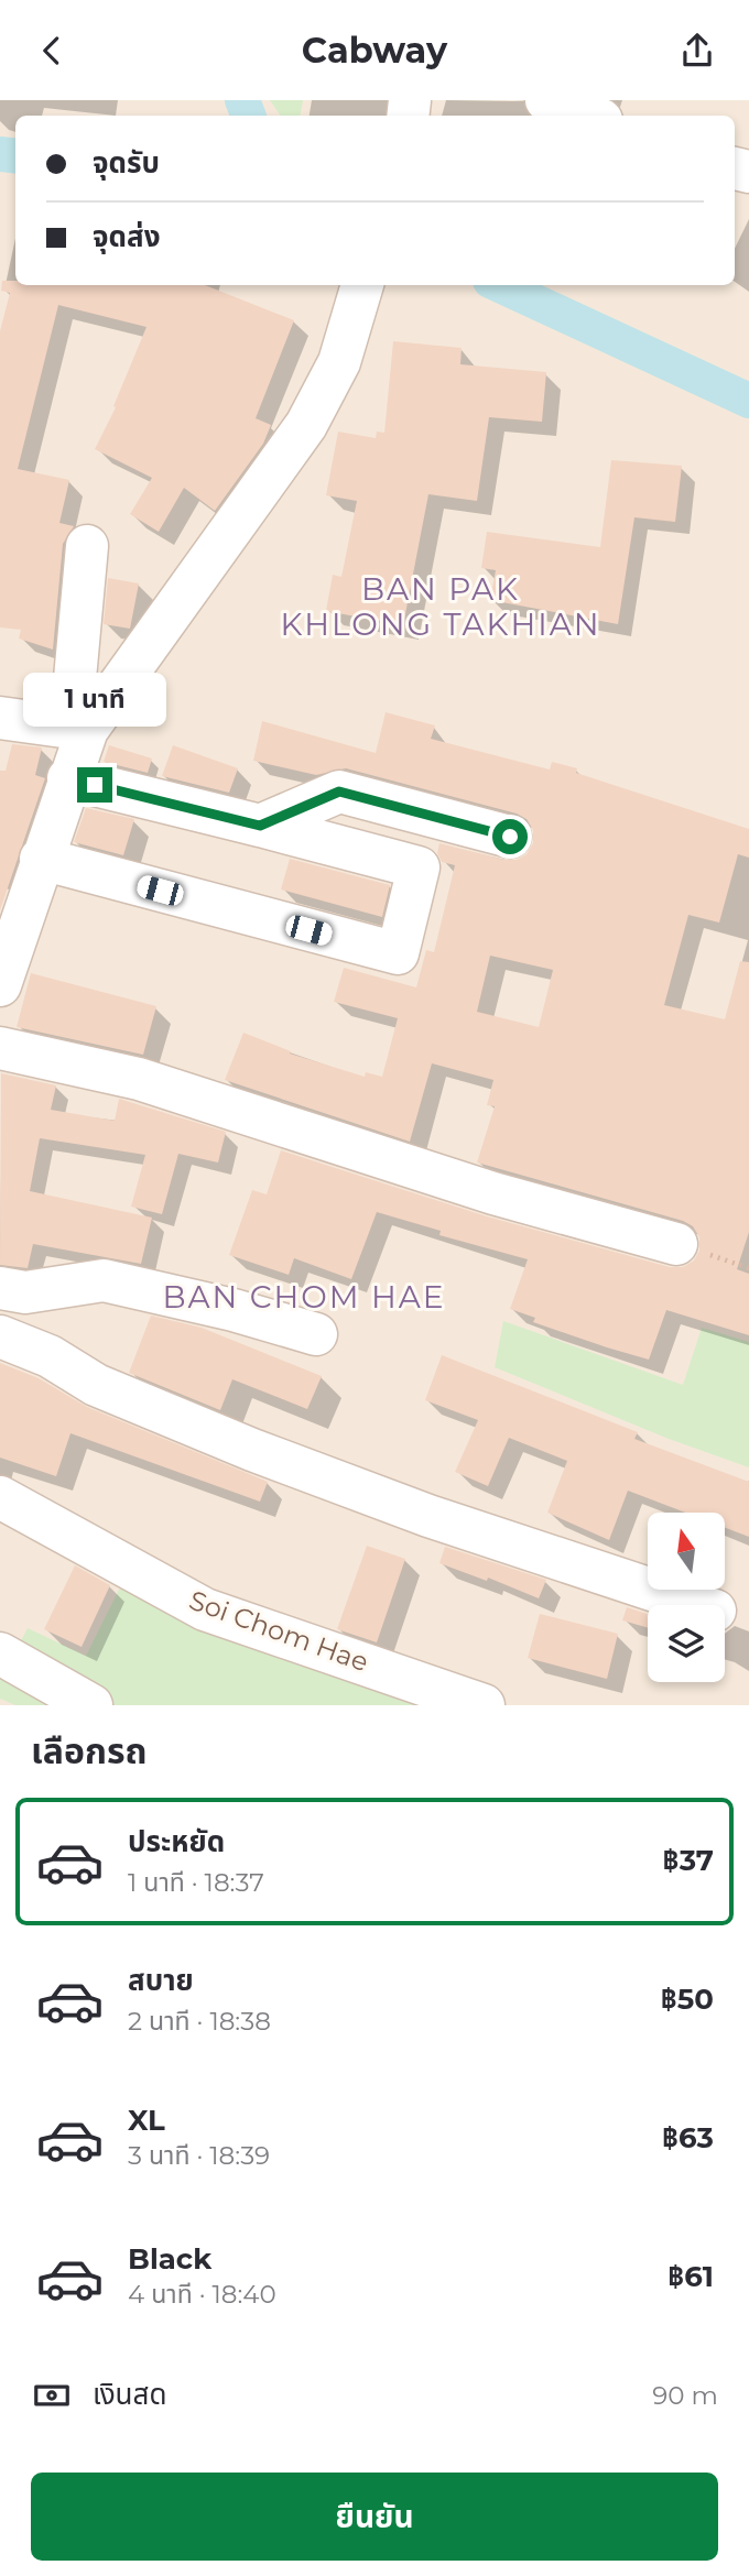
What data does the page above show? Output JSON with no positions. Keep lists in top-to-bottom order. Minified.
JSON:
{"streets":{"street":["Soi Chom Hae"]},"districts":["BAN PAK KHLONG TAKHIAN","BAN CHOM HAE"],"north":"top","page":{"header":"Cabway","banner":["จุดรับ","จุดส่ง"],"bubble":"1 นาที","heading":"เลือกรถ","list":[{"name":"ประหยัด","note":"1 นาที · 18:37","value":"฿37"},{"name":"สบาย","note":"2 นาที · 18:38","value":"฿50"},{"name":"XL","note":"3 นาที · 18:39","value":"฿63"},{"name":"Black","note":"4 นาที · 18:40","value":"฿61"}],"pay":["เงินสด","90 m"],"buttons":"ยืนยัน"}}
